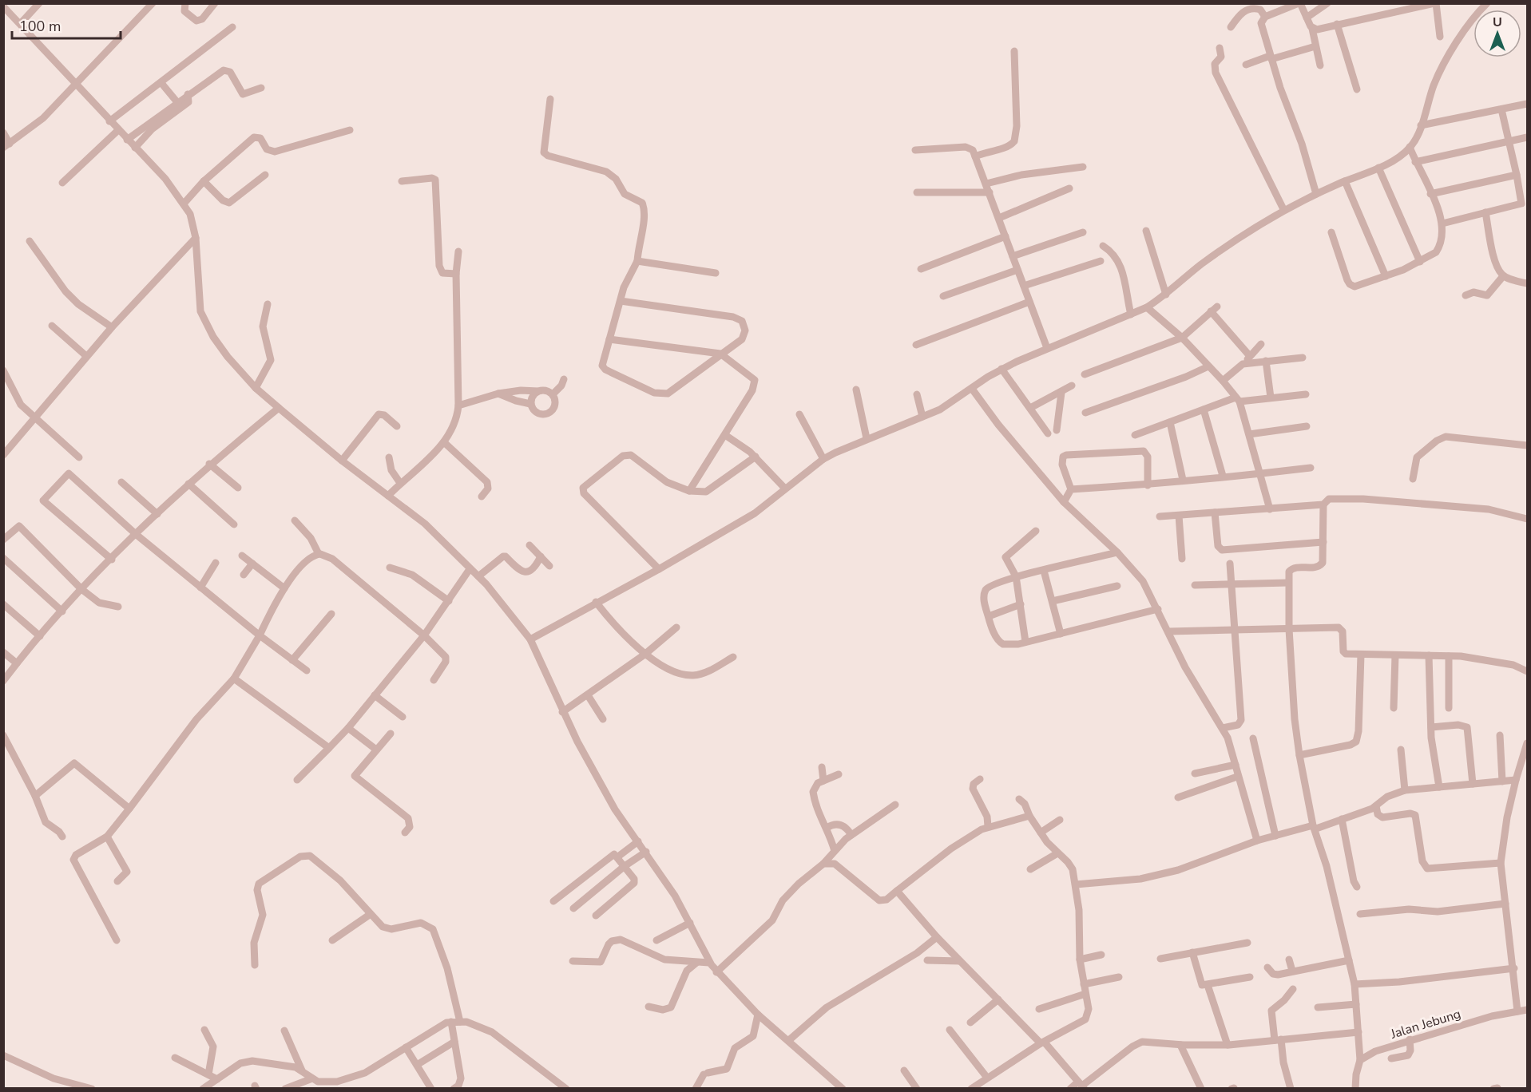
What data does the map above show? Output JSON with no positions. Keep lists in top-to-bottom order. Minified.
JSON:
{"streets":{"street":["Jalan Jebung"]},"scale_bar":"100 m","north":"top"}
